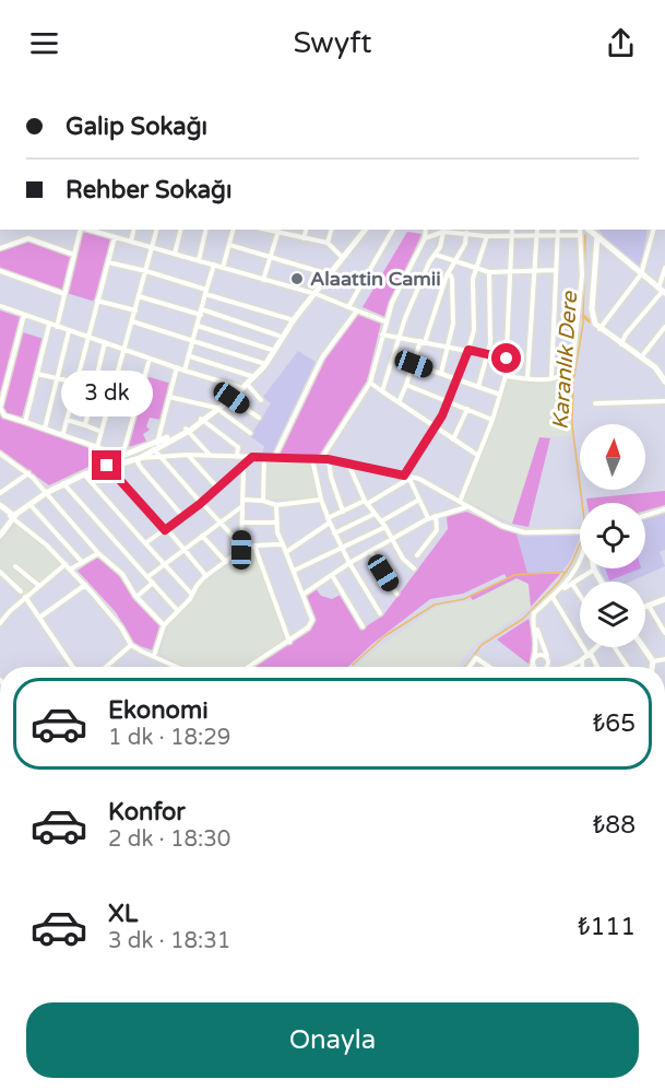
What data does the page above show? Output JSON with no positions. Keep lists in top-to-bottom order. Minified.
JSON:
{"water":["Karanlık Dere"],"places":["Alaattin Camii"],"north":"top","page":{"header":"Swyft","banner":["Galip Sokağı","Rehber Sokağı"],"bubble":"3 dk","list":[{"name":"Ekonomi","note":"1 dk · 18:29","value":"₺65"},{"name":"Konfor","note":"2 dk · 18:30","value":"₺88"},{"name":"XL","note":"3 dk · 18:31","value":"₺111"}],"buttons":"Onayla"}}
